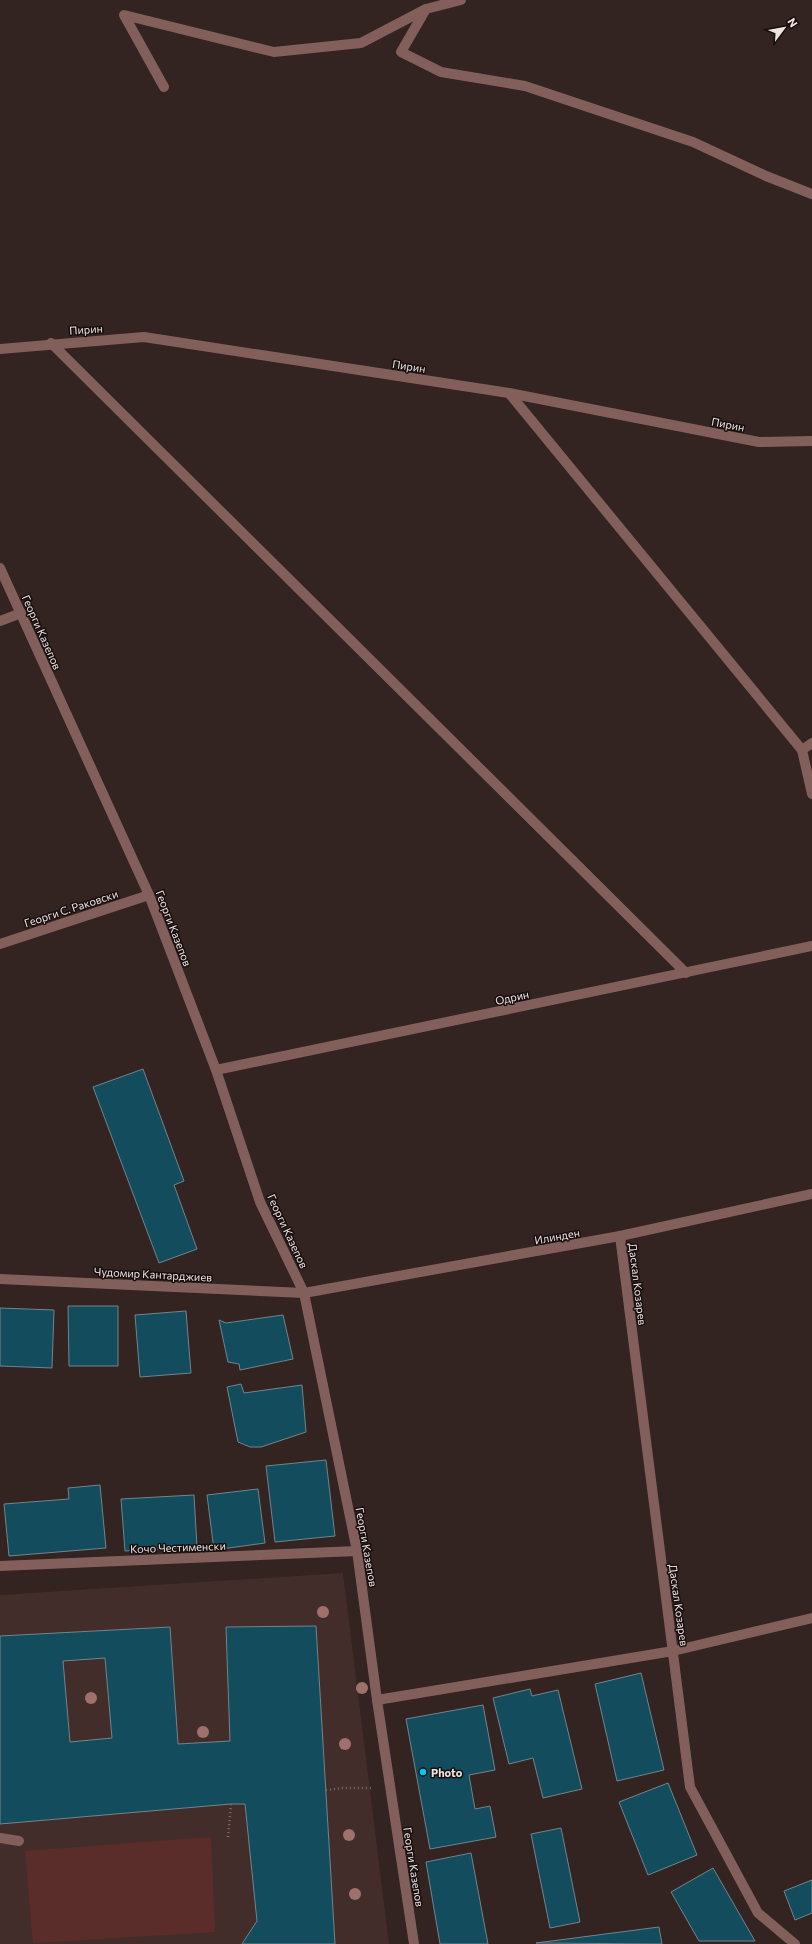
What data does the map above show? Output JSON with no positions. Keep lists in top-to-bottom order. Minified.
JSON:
{"streets":{"street":["Пирин","Георги Казепов","Георги С. Раковски","Одрин","Илинден","Чудомир Кантарджиев","Даскал Козарев","Кочо Честименски"]},"crossings":[["Георги Казепов","Георги С. Раковски"],["Георги Казепов","Одрин"],["Георги Казепов","Илинден"],["Георги Казепов","Чудомир Кантарджиев"],["Георги Казепов","Кочо Честименски"],["Илинден","Чудомир Кантарджиев"],["Илинден","Даскал Козарев"]],"places":["Photo"],"north":"top right"}
